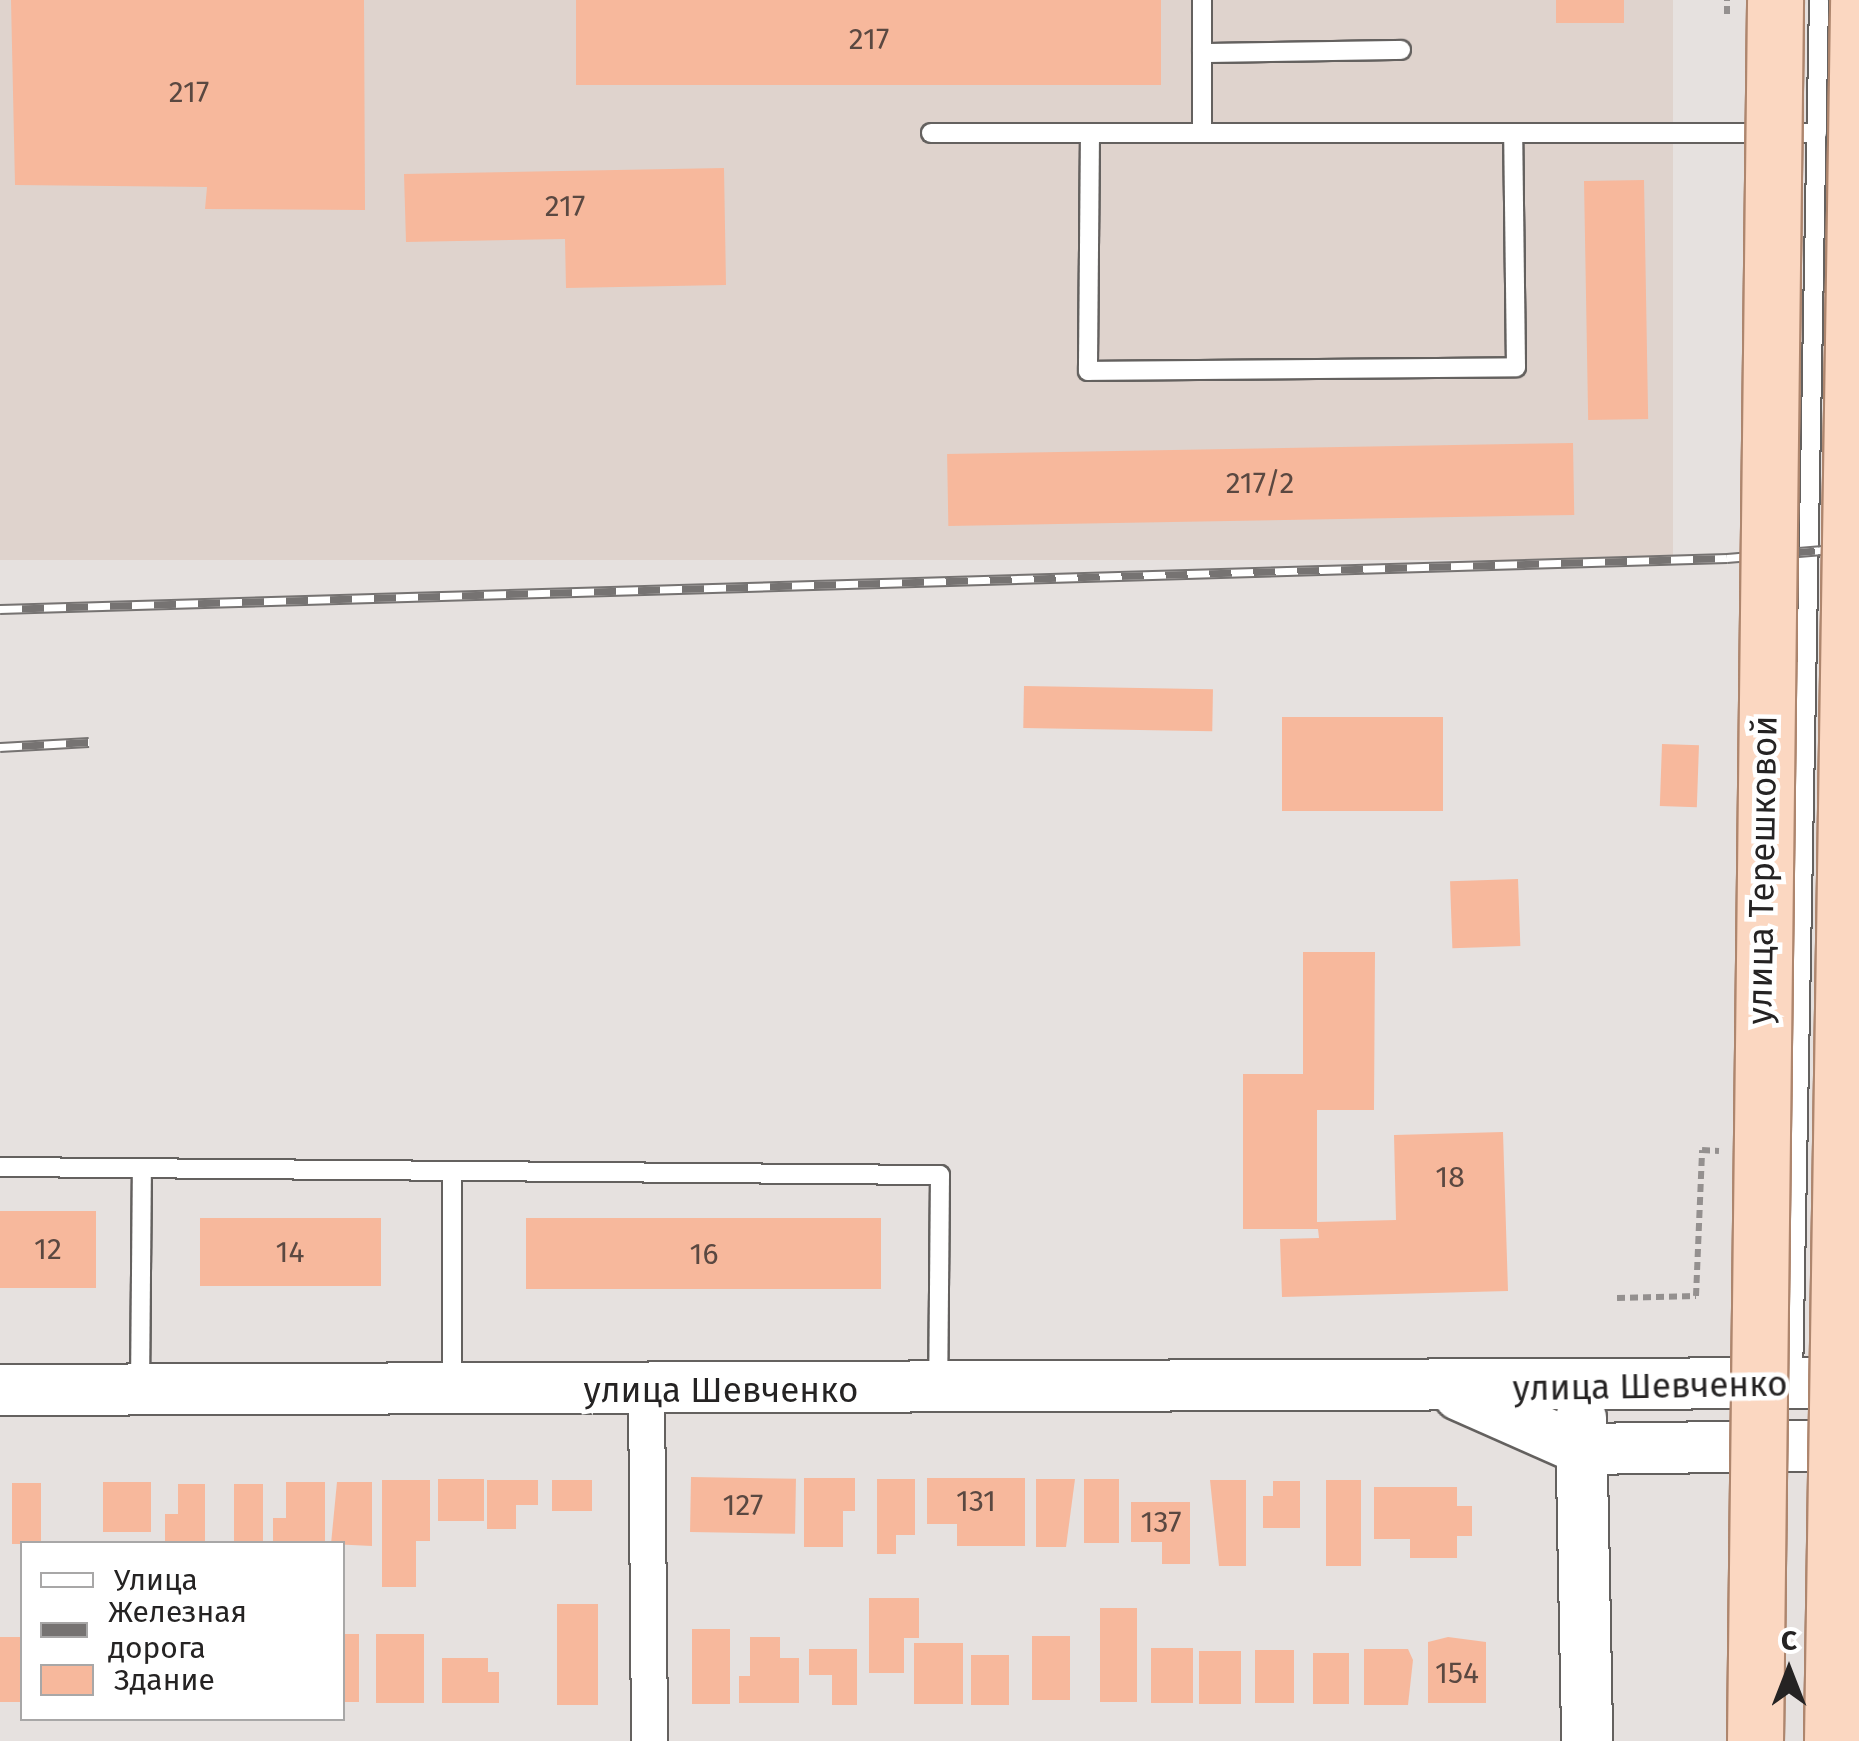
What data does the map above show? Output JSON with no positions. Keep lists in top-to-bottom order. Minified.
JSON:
{"streets":{"main road":["улица Терешковой","улица Шевченко"]},"house_numbers":["217","217","217","217/2","18","12","14","16","131","127","137","154"],"legend":["Улица","Железная дорога","Здание"],"north":"top"}
